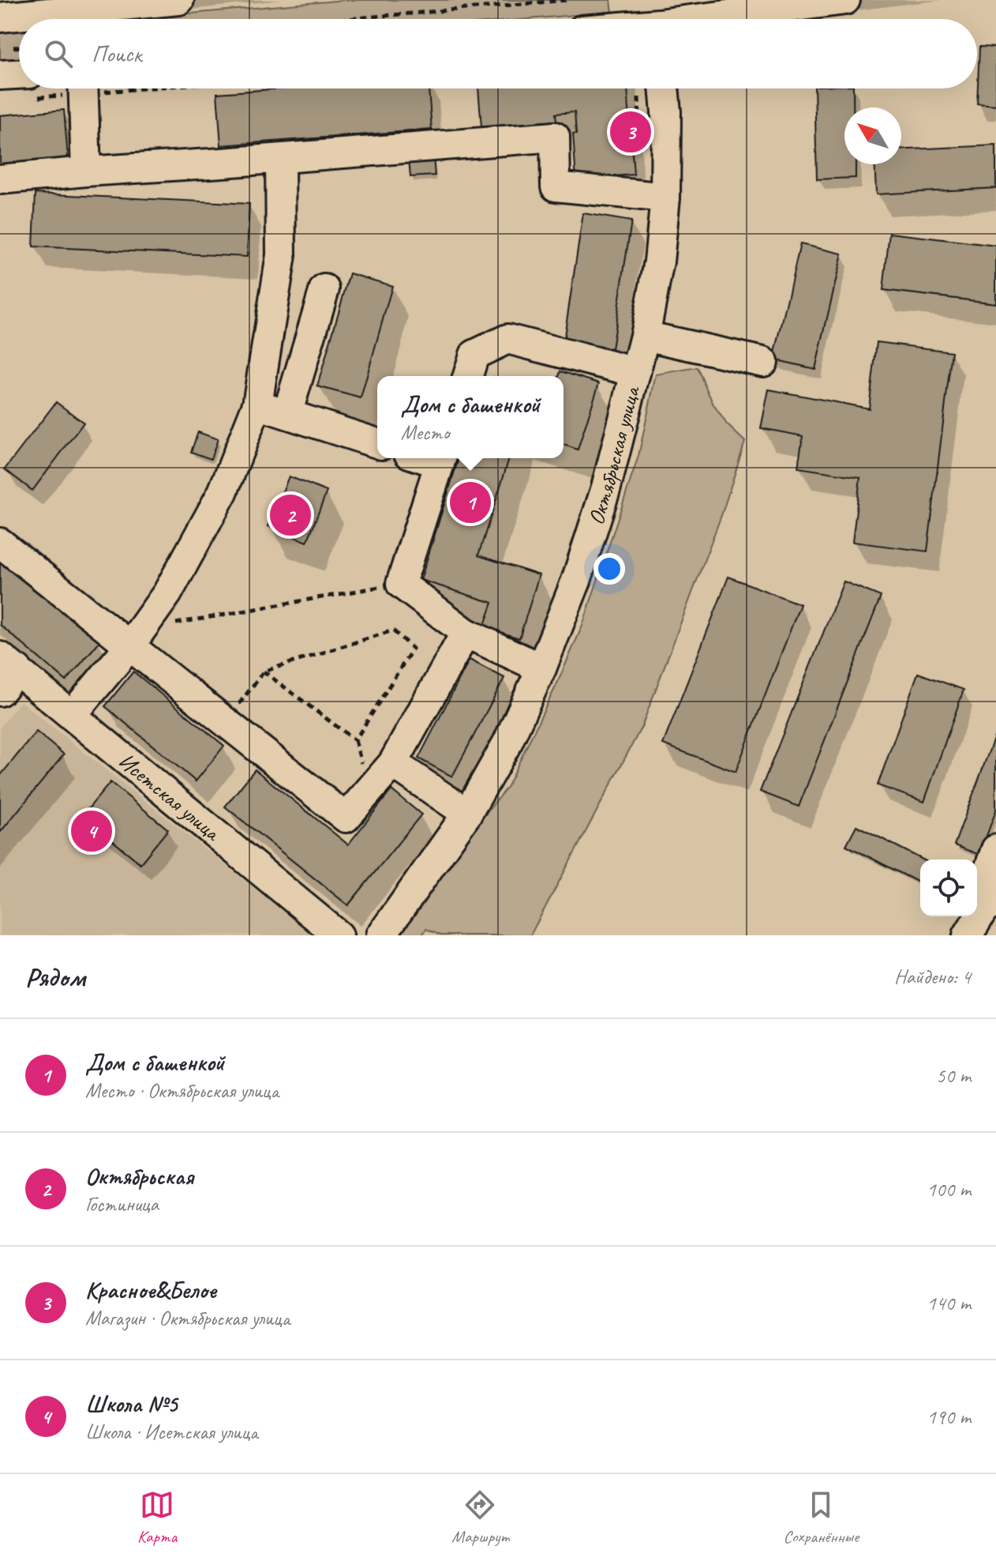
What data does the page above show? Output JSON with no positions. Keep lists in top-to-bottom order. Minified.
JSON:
{"streets":{"street":["Октябрьская улица","Исетская улица"]},"north":"top left","page":{"search":"Поиск","pins":["3","1","2","4"],"popup":["Дом с башенкой","Место"],"heading":["Рядом","Найдено: 4"],"list":[{"mark":"1","name":"Дом с башенкой","note":"Место · Октябрьская улица","value":"50 m"},{"mark":"2","name":"Октябрьская","note":"Гостиница","value":"100 m"},{"mark":"3","name":"Красное&Белое","note":"Магазин · Октябрьская улица","value":"140 m"},{"mark":"4","name":"Школа №5","note":"Школа · Исетская улица","value":"190 m"}],"nav":["Карта","Маршрут","Сохранённые"]}}
